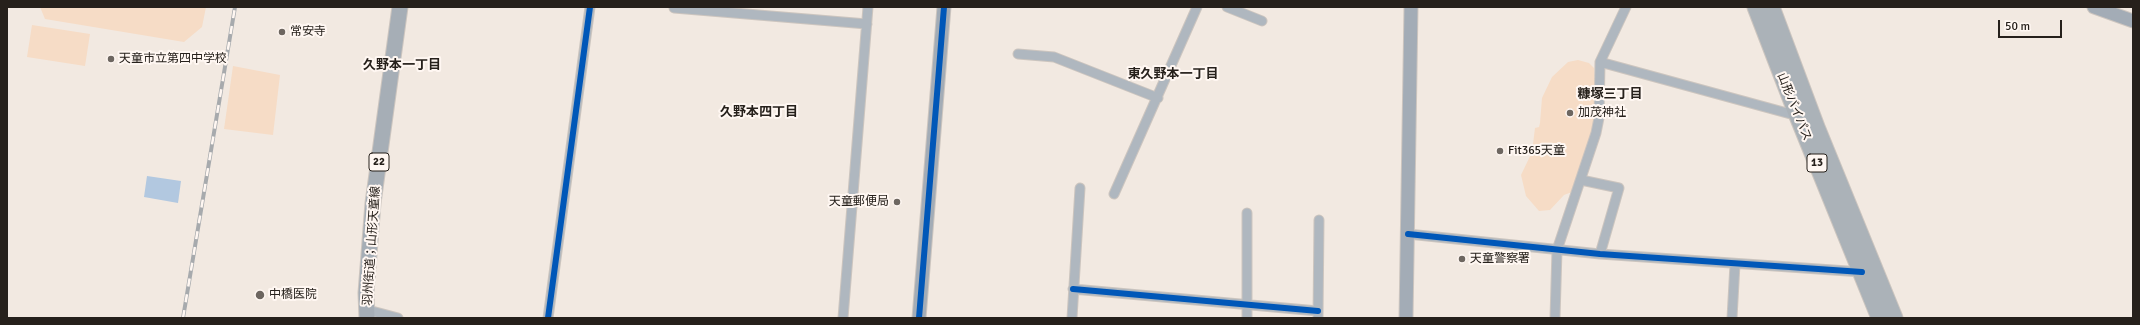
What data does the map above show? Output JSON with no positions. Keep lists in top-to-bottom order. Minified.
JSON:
{"streets":{"highway":["山形バイパス","13"],"main road":["22","羽州街道；山形天童線"]},"districts":["久野本一丁目","東久野本一丁目","糠塚三丁目","久野本四丁目"],"places":["常安寺","天童市立第四中学校","加茂神社","Fit365天童","天童郵便局","天童警察署","中橋医院"],"scale_bar":"50 m"}
